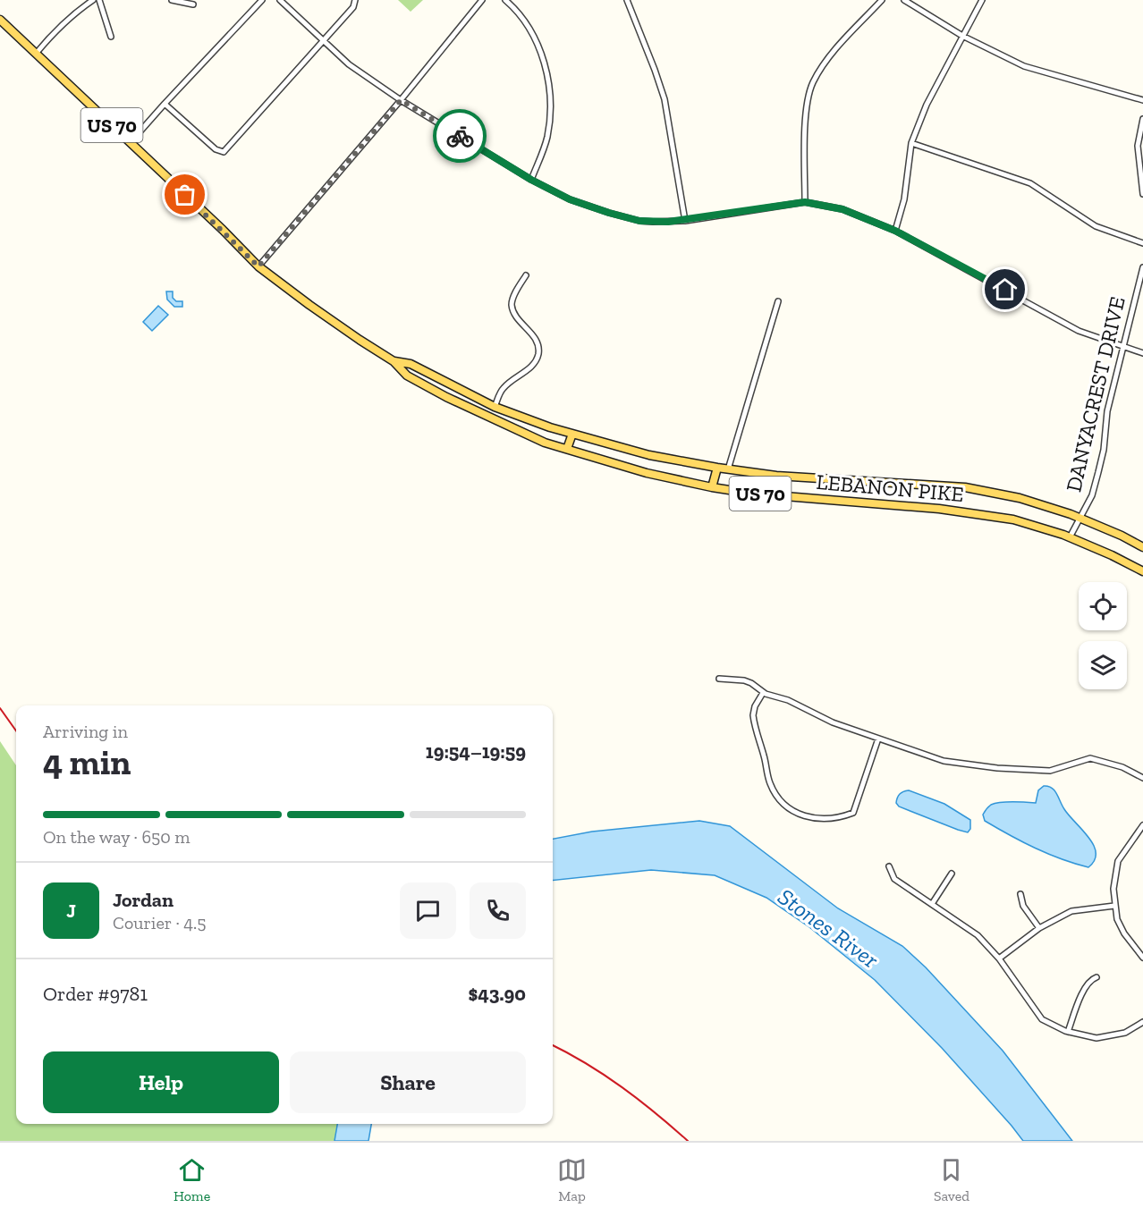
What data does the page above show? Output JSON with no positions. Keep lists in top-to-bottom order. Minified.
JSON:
{"streets":{"main road":["US 70","LEBANON PIKE"],"street":["DANYACREST DRIVE"]},"crossings":[["DANYACREST DRIVE","LEBANON PIKE"]],"water":["Stones River"],"page":{"heading":["4 min","Arriving in","19:54–19:59"],"panel":["Jordan","Courier · 4.5","Order #9781","$43.90"],"bar":"On the way · 650 m","round":"J","buttons":["Help","Share"],"tabs":["Home","Map","Saved"]}}
